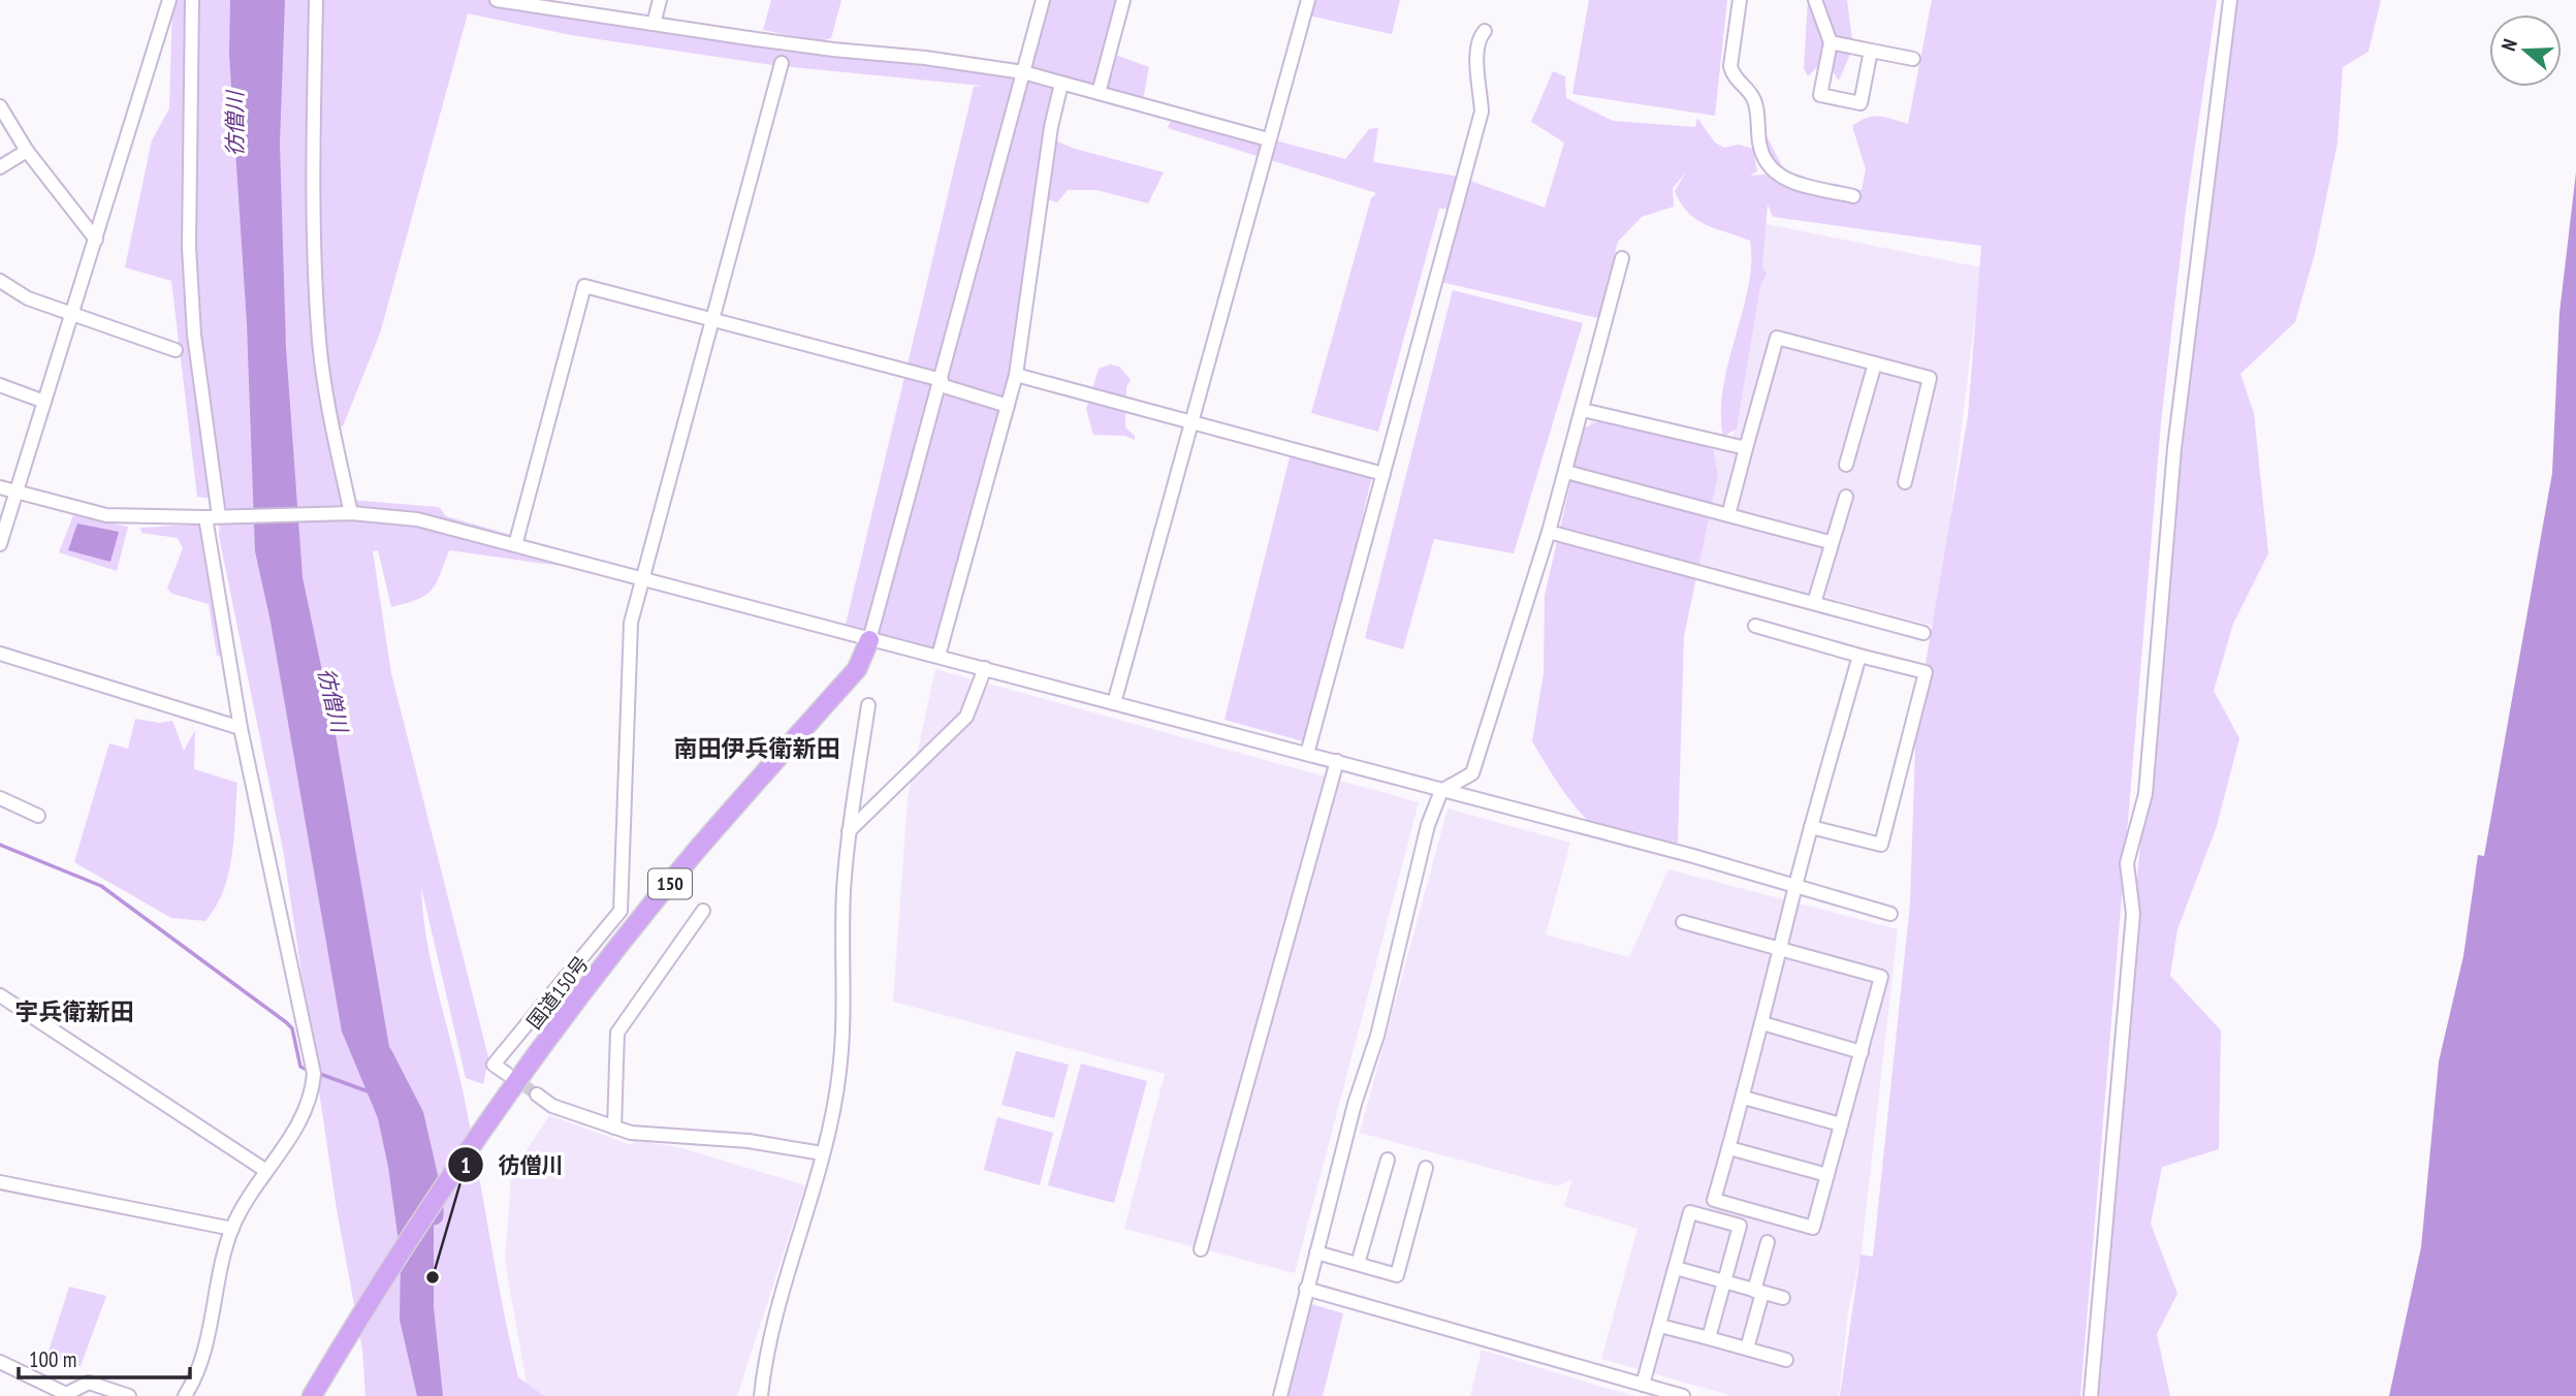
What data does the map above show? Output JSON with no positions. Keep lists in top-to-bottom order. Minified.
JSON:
{"streets":{"highway":["150","国道150号"]},"districts":["南田伊兵衛新田","宇兵衛新田"],"water":["彷僧川"],"places":["彷僧川"],"scale_bar":"100 m","north":"left"}
